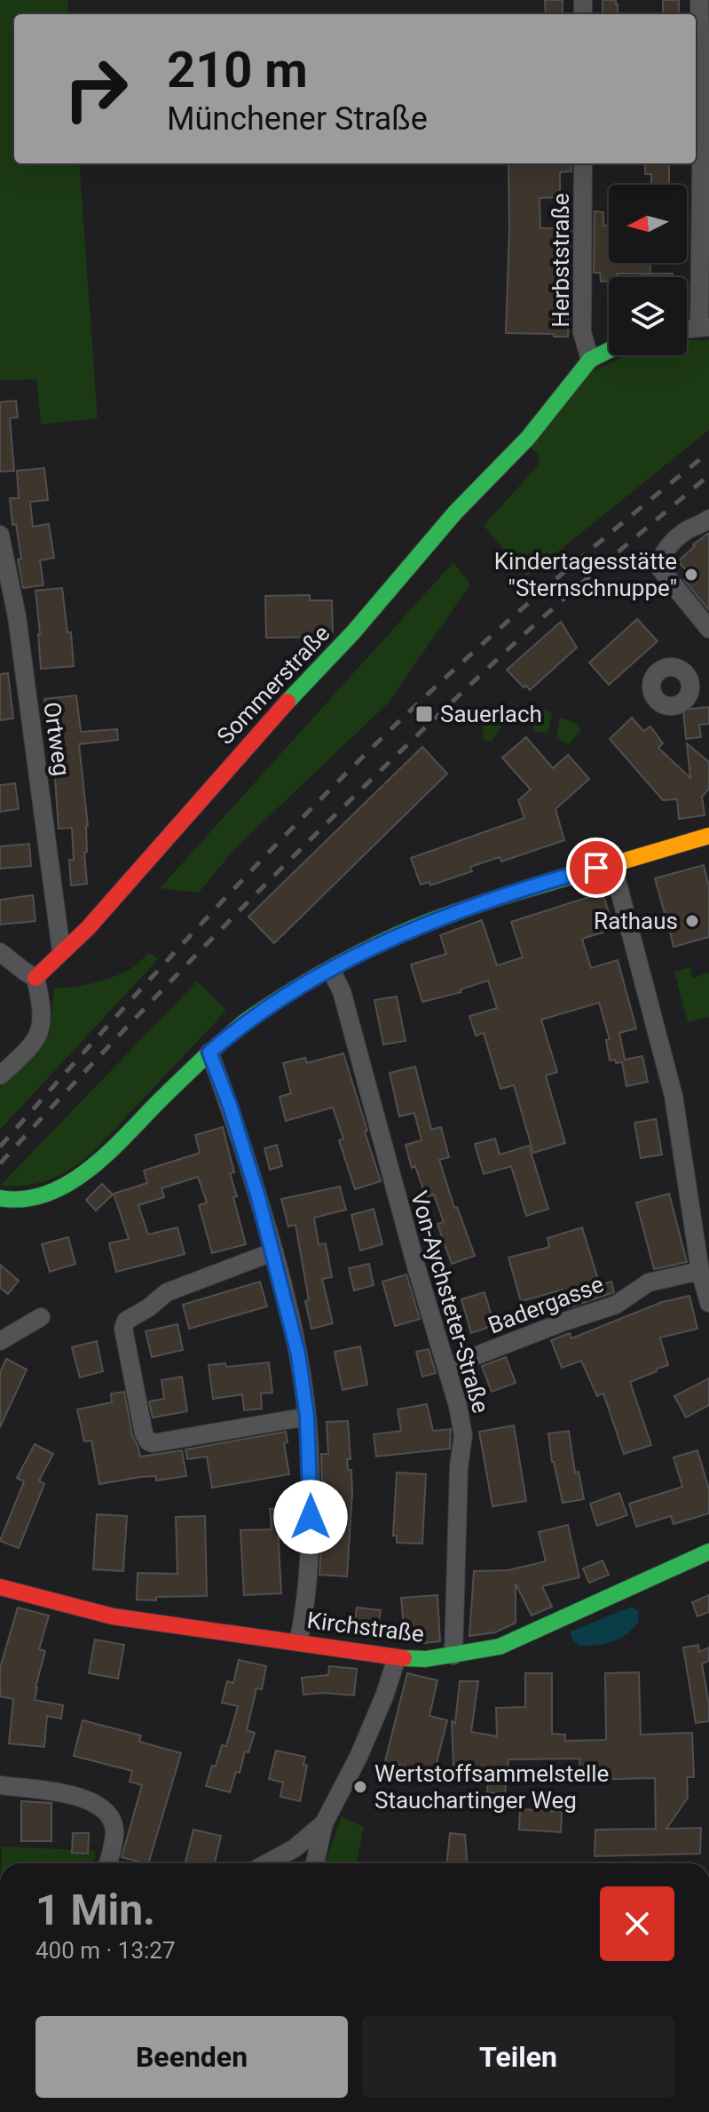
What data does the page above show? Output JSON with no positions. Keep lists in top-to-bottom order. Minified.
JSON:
{"streets":{"street":["Herbststraße","Sommerstraße","Ortweg","Von-Aychsteter-Straße","Badergasse","Kirchstraße"]},"crossings":[["Herbststraße","Sommerstraße"],["Sommerstraße","Ortweg"],["Von-Aychsteter-Straße","Badergasse"],["Von-Aychsteter-Straße","Kirchstraße"]],"places":{"other":["Kindertagesstätte \"Sternschnuppe\"","Rathaus","Wertstoffsammelstelle Stauchartinger Weg"],"transit":["Sauerlach"]},"north":"left","page":{"turn":["210 m","Münchener Straße"],"heading":["1 Min.","400 m · 13:27"],"buttons":["Beenden","Teilen"]}}
